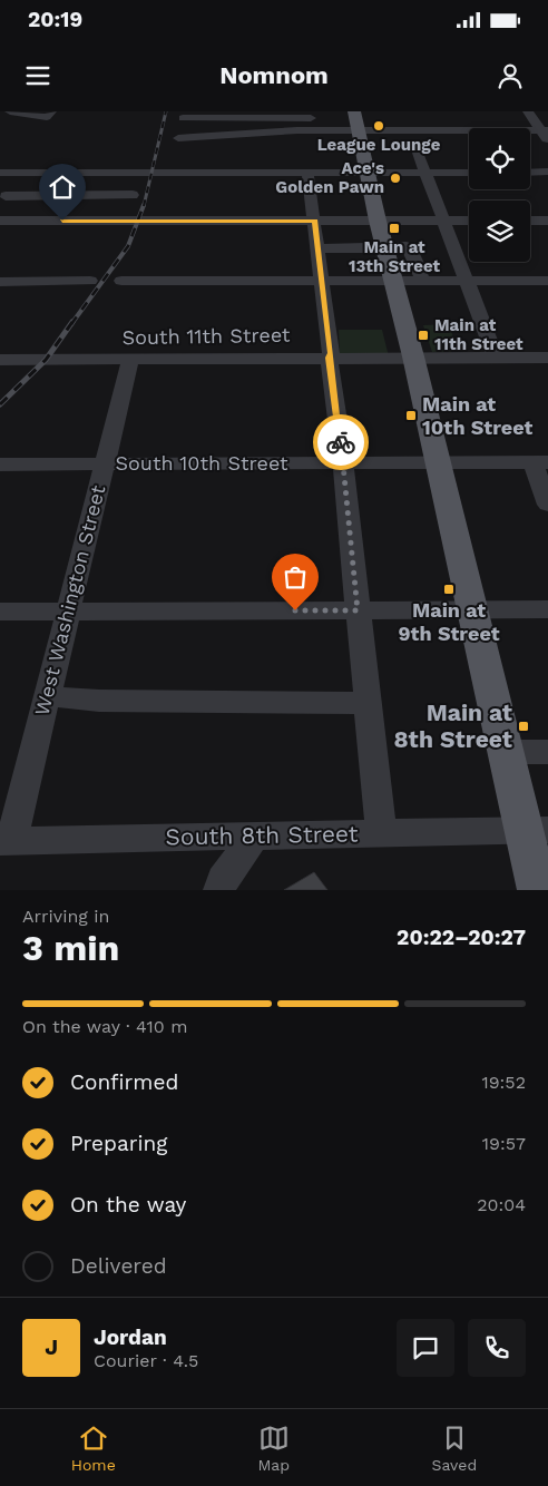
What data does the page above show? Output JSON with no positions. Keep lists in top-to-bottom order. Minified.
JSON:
{"streets":{"street":["South 11th Street","South 10th Street","West Washington Street","South 8th Street"]},"crossings":[["South 11th Street","West Washington Street"],["South 10th Street","West Washington Street"],["West Washington Street","South 8th Street"]],"places":{"other":["League Lounge","Ace's Golden Pawn"],"transit":["Main at 13th Street","Main at 11th Street","Main at 10th Street","Main at 9th Street","Main at 8th Street"]},"page":{"status":"20:19","header":"Nomnom","heading":["3 min","Arriving in","20:22–20:27"],"panel":["Jordan","Courier · 4.5"],"bar":"On the way · 410 m","list":[["Confirmed","19:52"],["Preparing","19:57"],["On the way","20:04"],"Delivered"],"round":"J","tabs":["Home","Map","Saved"]}}
